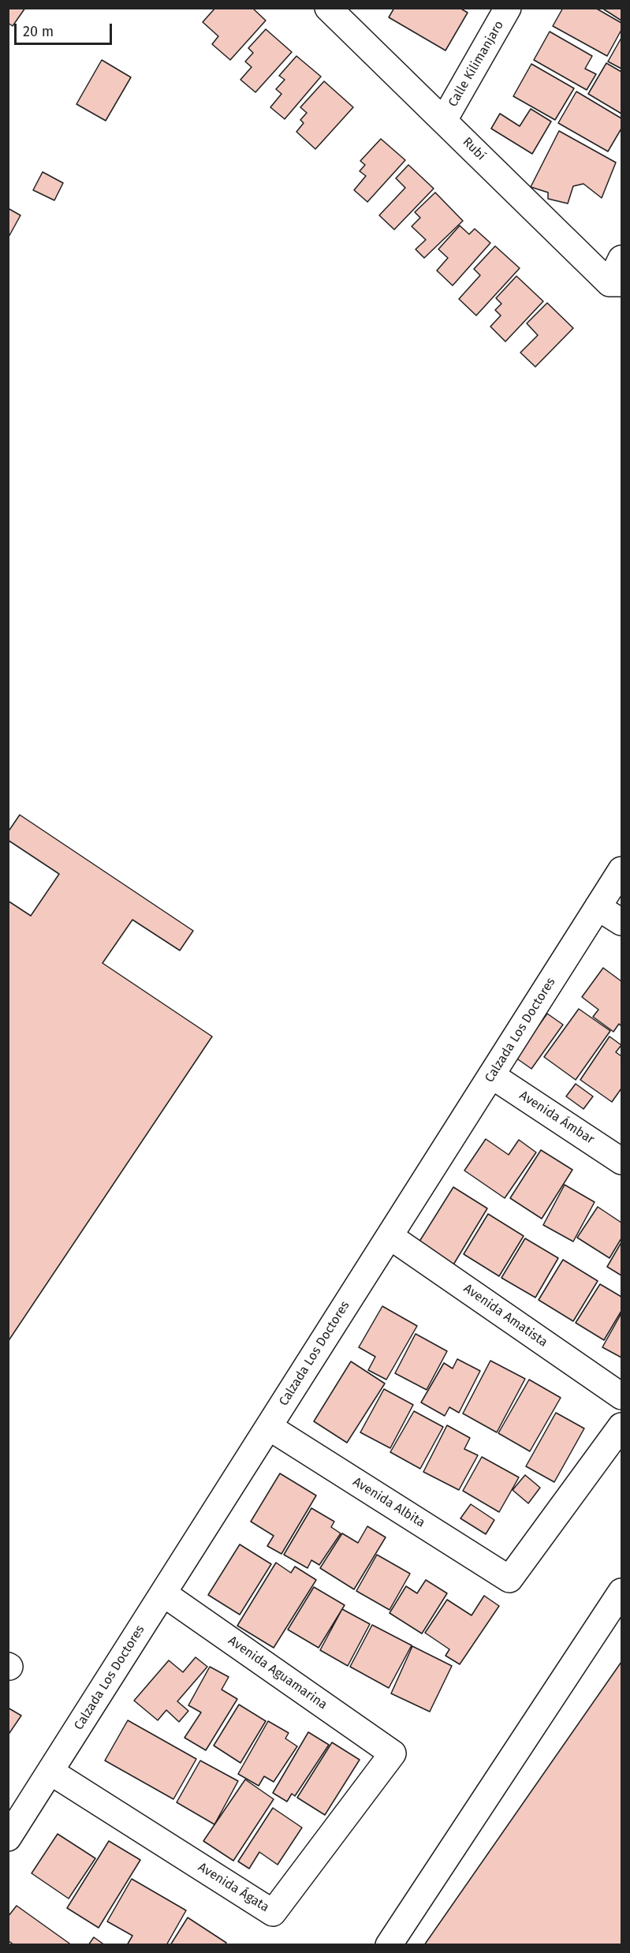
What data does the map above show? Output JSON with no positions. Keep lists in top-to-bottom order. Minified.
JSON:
{"streets":{"street":["Calle Kilimanjaro","Rubí","Calzada Los Doctores","Avenida Ámbar","Avenida Amatista","Avenida Albita","Avenida Aguamarina","Avenida Ágata"]},"crossings":[["Calle Kilimanjaro","Rubí"],["Calzada Los Doctores","Avenida Ámbar"],["Calzada Los Doctores","Avenida Amatista"],["Calzada Los Doctores","Avenida Albita"],["Calzada Los Doctores","Avenida Aguamarina"],["Calzada Los Doctores","Avenida Ágata"],["Avenida Aguamarina","Avenida Ágata"]],"scale_bar":"20 m"}
